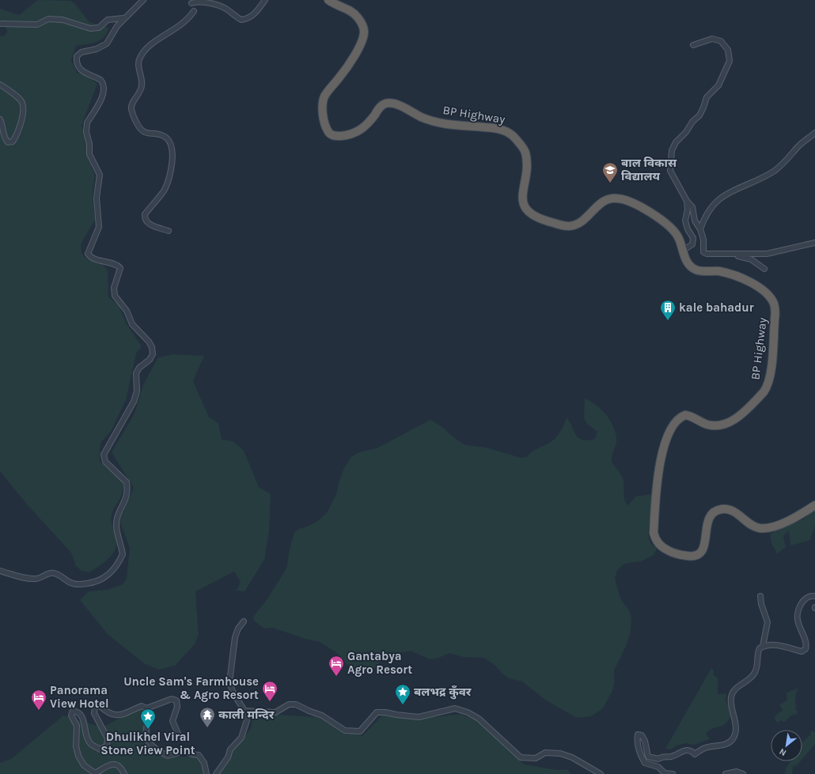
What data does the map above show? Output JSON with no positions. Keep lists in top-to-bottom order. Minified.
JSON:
{"streets":{"highway":["BP Highway"]},"places":{"school or university":["बाल विकास विद्यालय"],"building":["kale bahadur"],"hotel":["Gantabya Agro Resort","Uncle Sam's Farmhouse & Agro Resort","Panorama View Hotel"],"place":["बलभद्र कुँवर","Dhulikhel Viral Stone View Point"],"temple":["काली मन्दिर"]},"north":"bottom left"}
